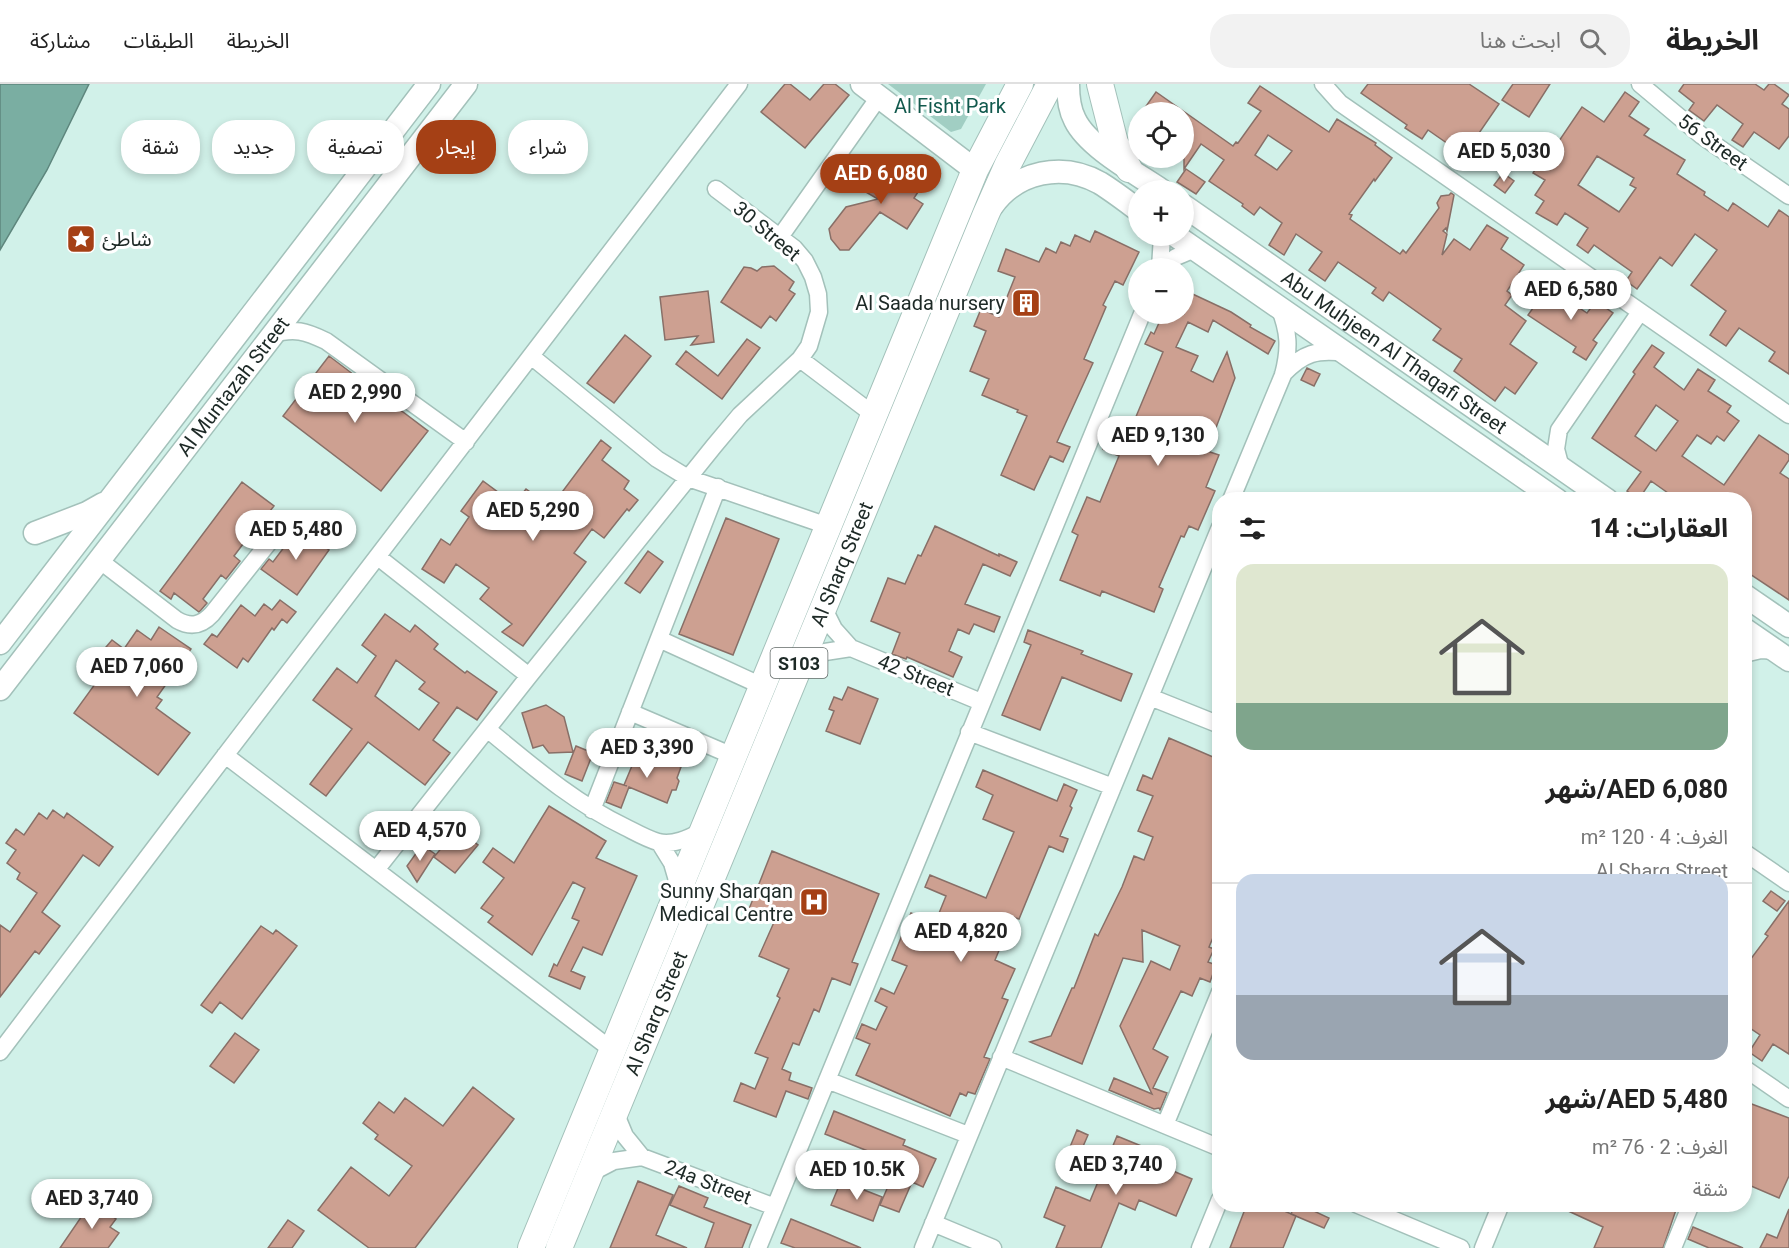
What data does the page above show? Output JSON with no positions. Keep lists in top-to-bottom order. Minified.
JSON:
{"streets":{"main road":["Al Sharq Street","S103"],"street":["56 Street","30 Street","Abu Muhjeen Al Thaqafi Street","Al Muntazah Street","42 Street","24a Street"]},"crossings":[["Al Sharq Street","42 Street"],["Al Sharq Street","24a Street"]],"parks":["Al Fisht Park"],"places":{"place":["شاطئ"],"building":["Al Saada nursery"],"hospital":["Sunny Sharqan Medical Centre"]},"page":{"header":"الخريطة","search":"ابحث هنا","nav":["الخريطة","الطبقات","مشاركة"],"map_buttons":["+","−"],"chip":["شراء","إيجار","تصفية","جديد","شقة"],"price":["AED 5,030","AED 6,080","AED 6,580","AED 2,990","AED 9,130","AED 5,290","AED 5,480","AED 7,060","AED 3,390","AED 4,570","AED 4,820","AED 3,740","AED 10.5K","AED 3,740"],"heading":"العقارات: 14","list":[{"name":"AED 6,080/شهر","note":"الغرف: 4 · 120 m² · Al Sharq Street"},{"name":"AED 5,480/شهر","note":"الغرف: 2 · 76 m² · شقة"}]}}
